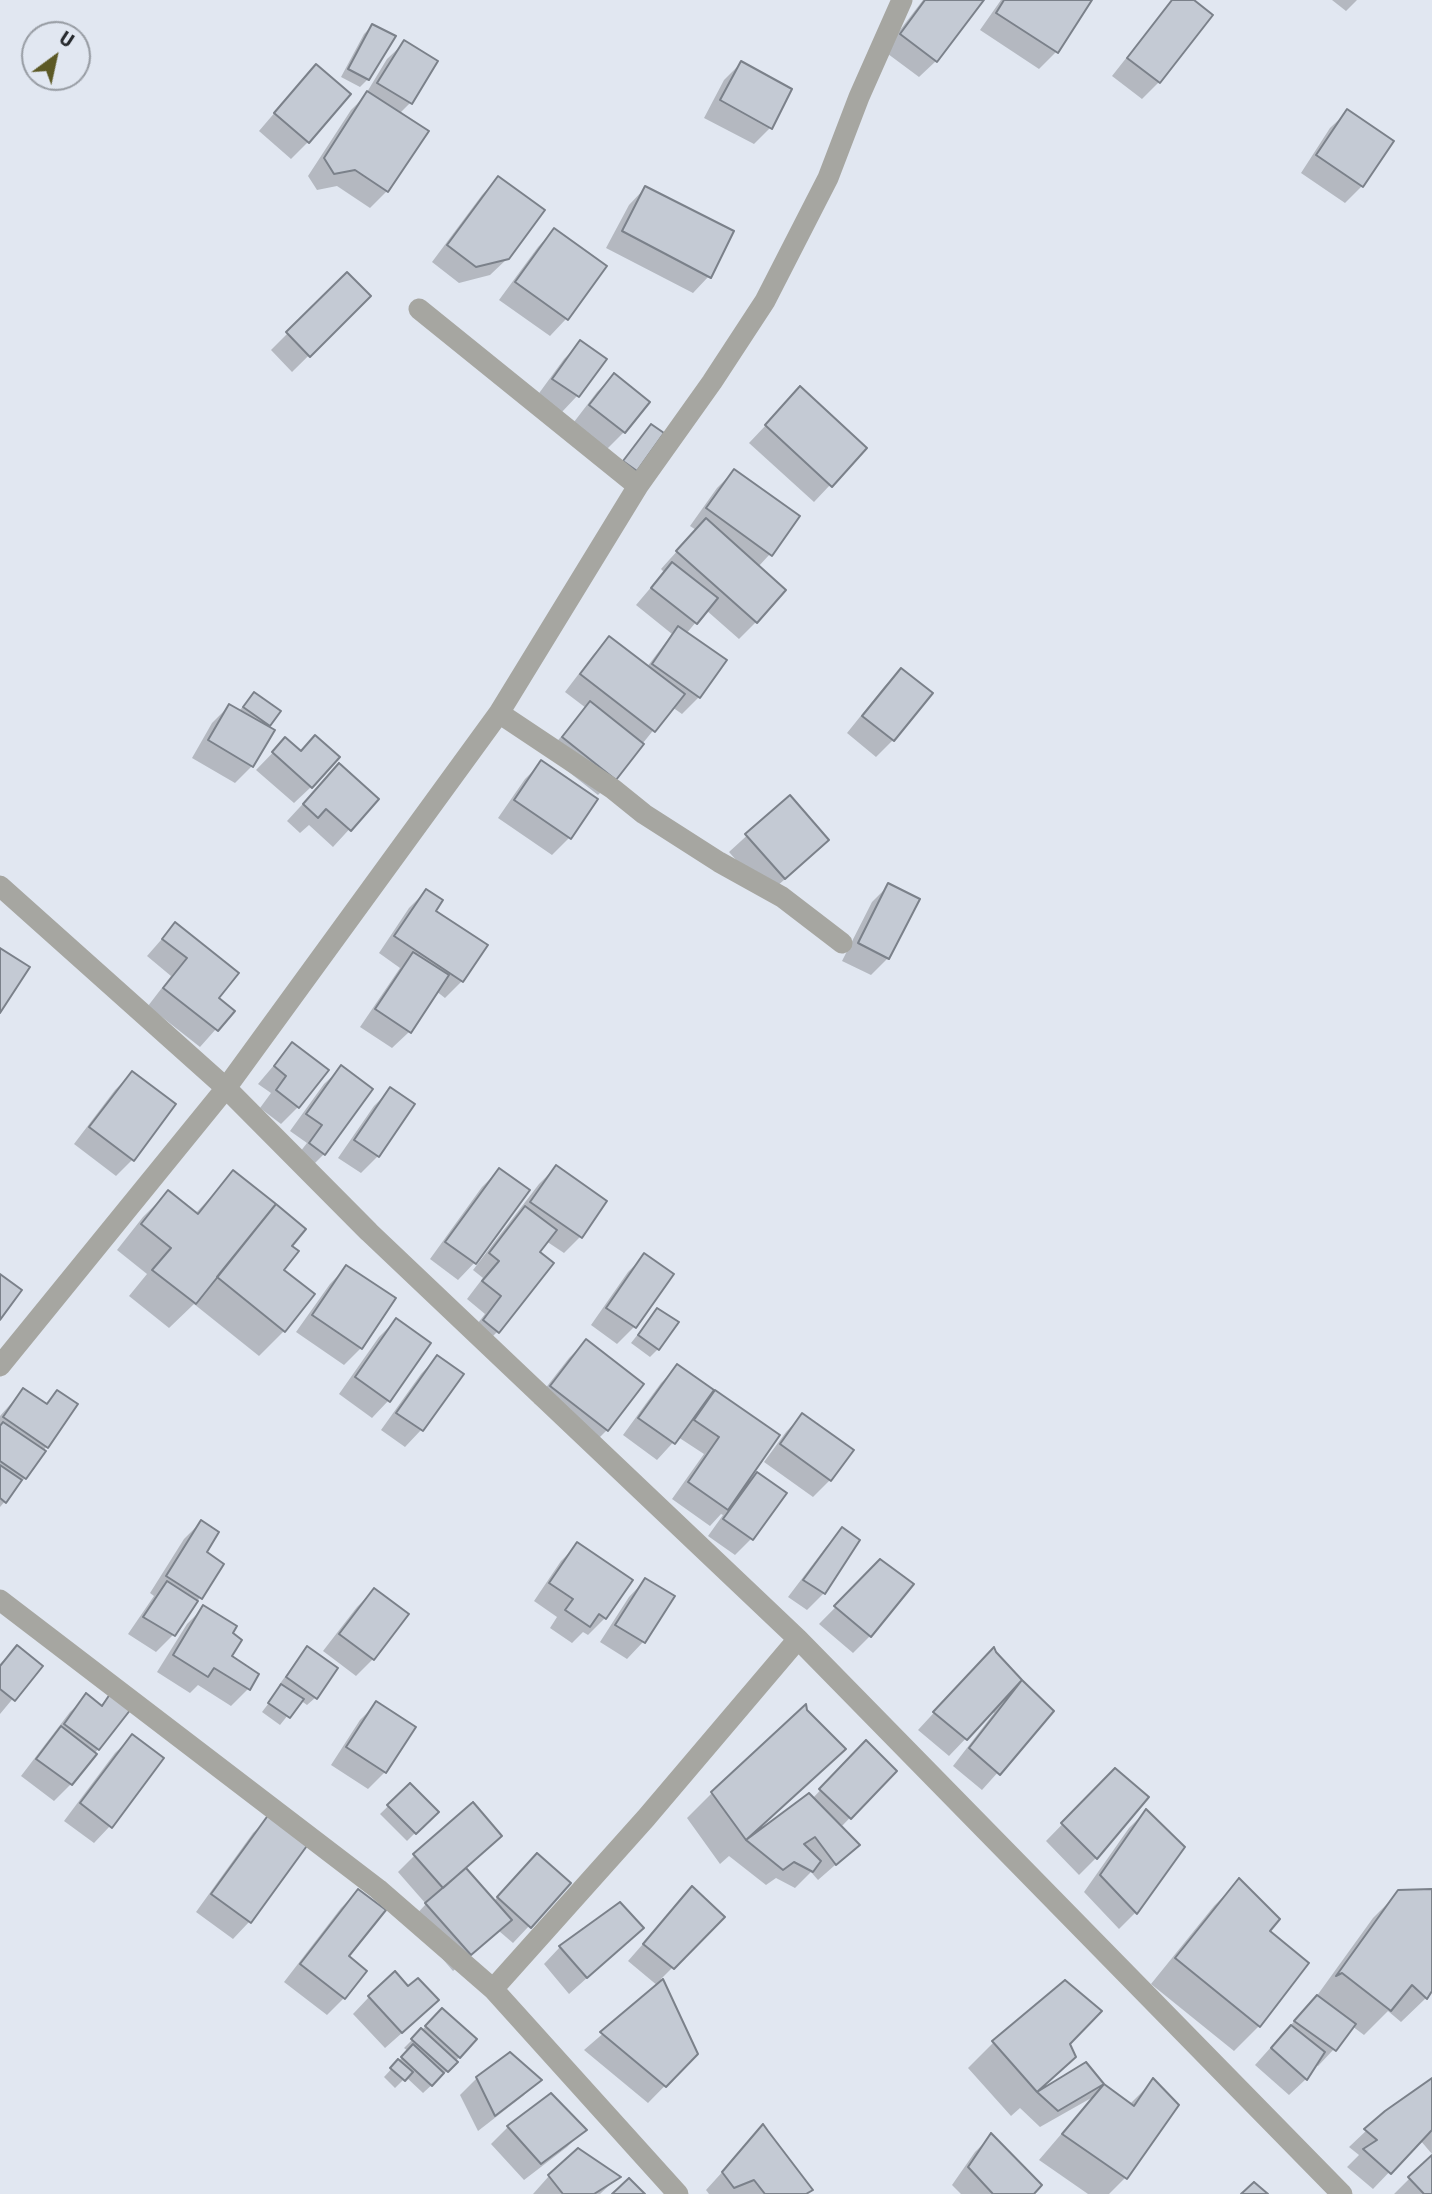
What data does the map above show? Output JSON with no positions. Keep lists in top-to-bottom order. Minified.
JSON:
{"north":"top right"}
